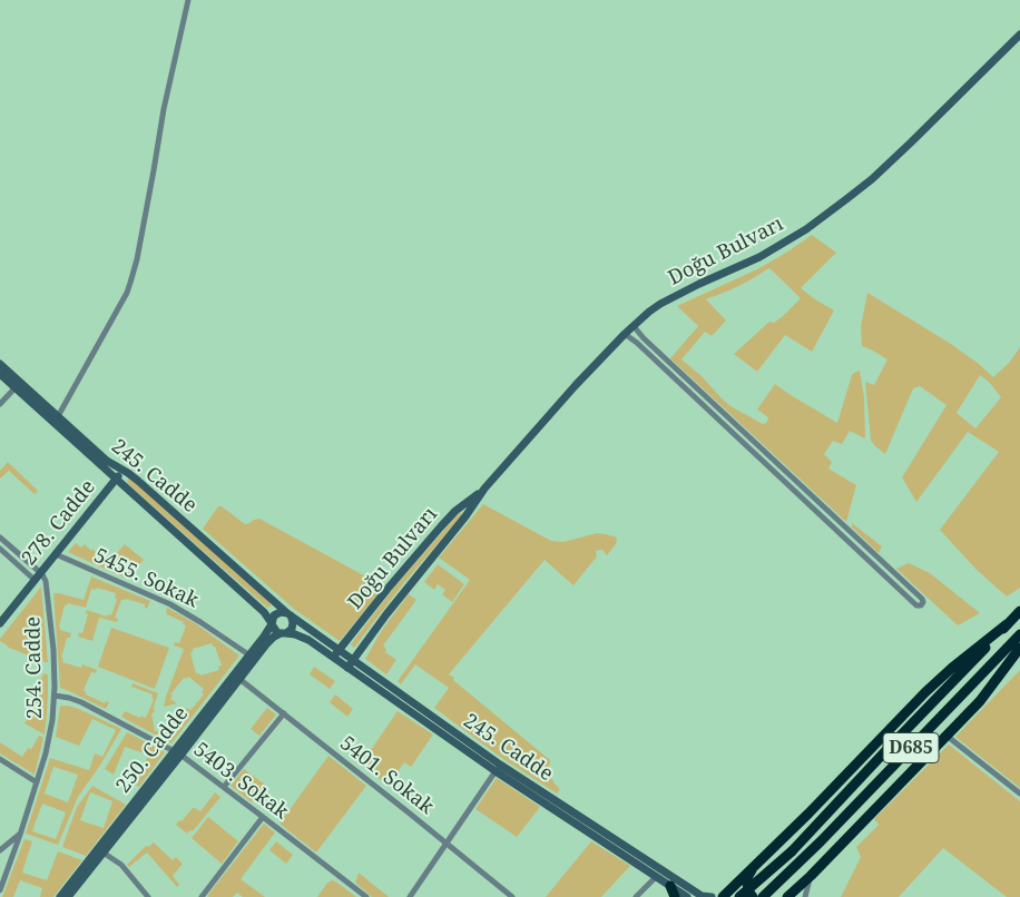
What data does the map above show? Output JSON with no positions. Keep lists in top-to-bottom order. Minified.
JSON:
{"streets":{"highway":["D685"],"street":["Doğu Bulvarı","245. Cadde","278. Cadde","5455. Sokak","254. Cadde","250. Cadde","5401. Sokak","5403. Sokak"]},"crossings":[["Doğu Bulvarı","245. Cadde"],["245. Cadde","278. Cadde"],["245. Cadde","250. Cadde"],["278. Cadde","5455. Sokak"],["278. Cadde","254. Cadde"],["5455. Sokak","250. Cadde"],["254. Cadde","5403. Sokak"],["250. Cadde","5401. Sokak"],["250. Cadde","5403. Sokak"]]}
